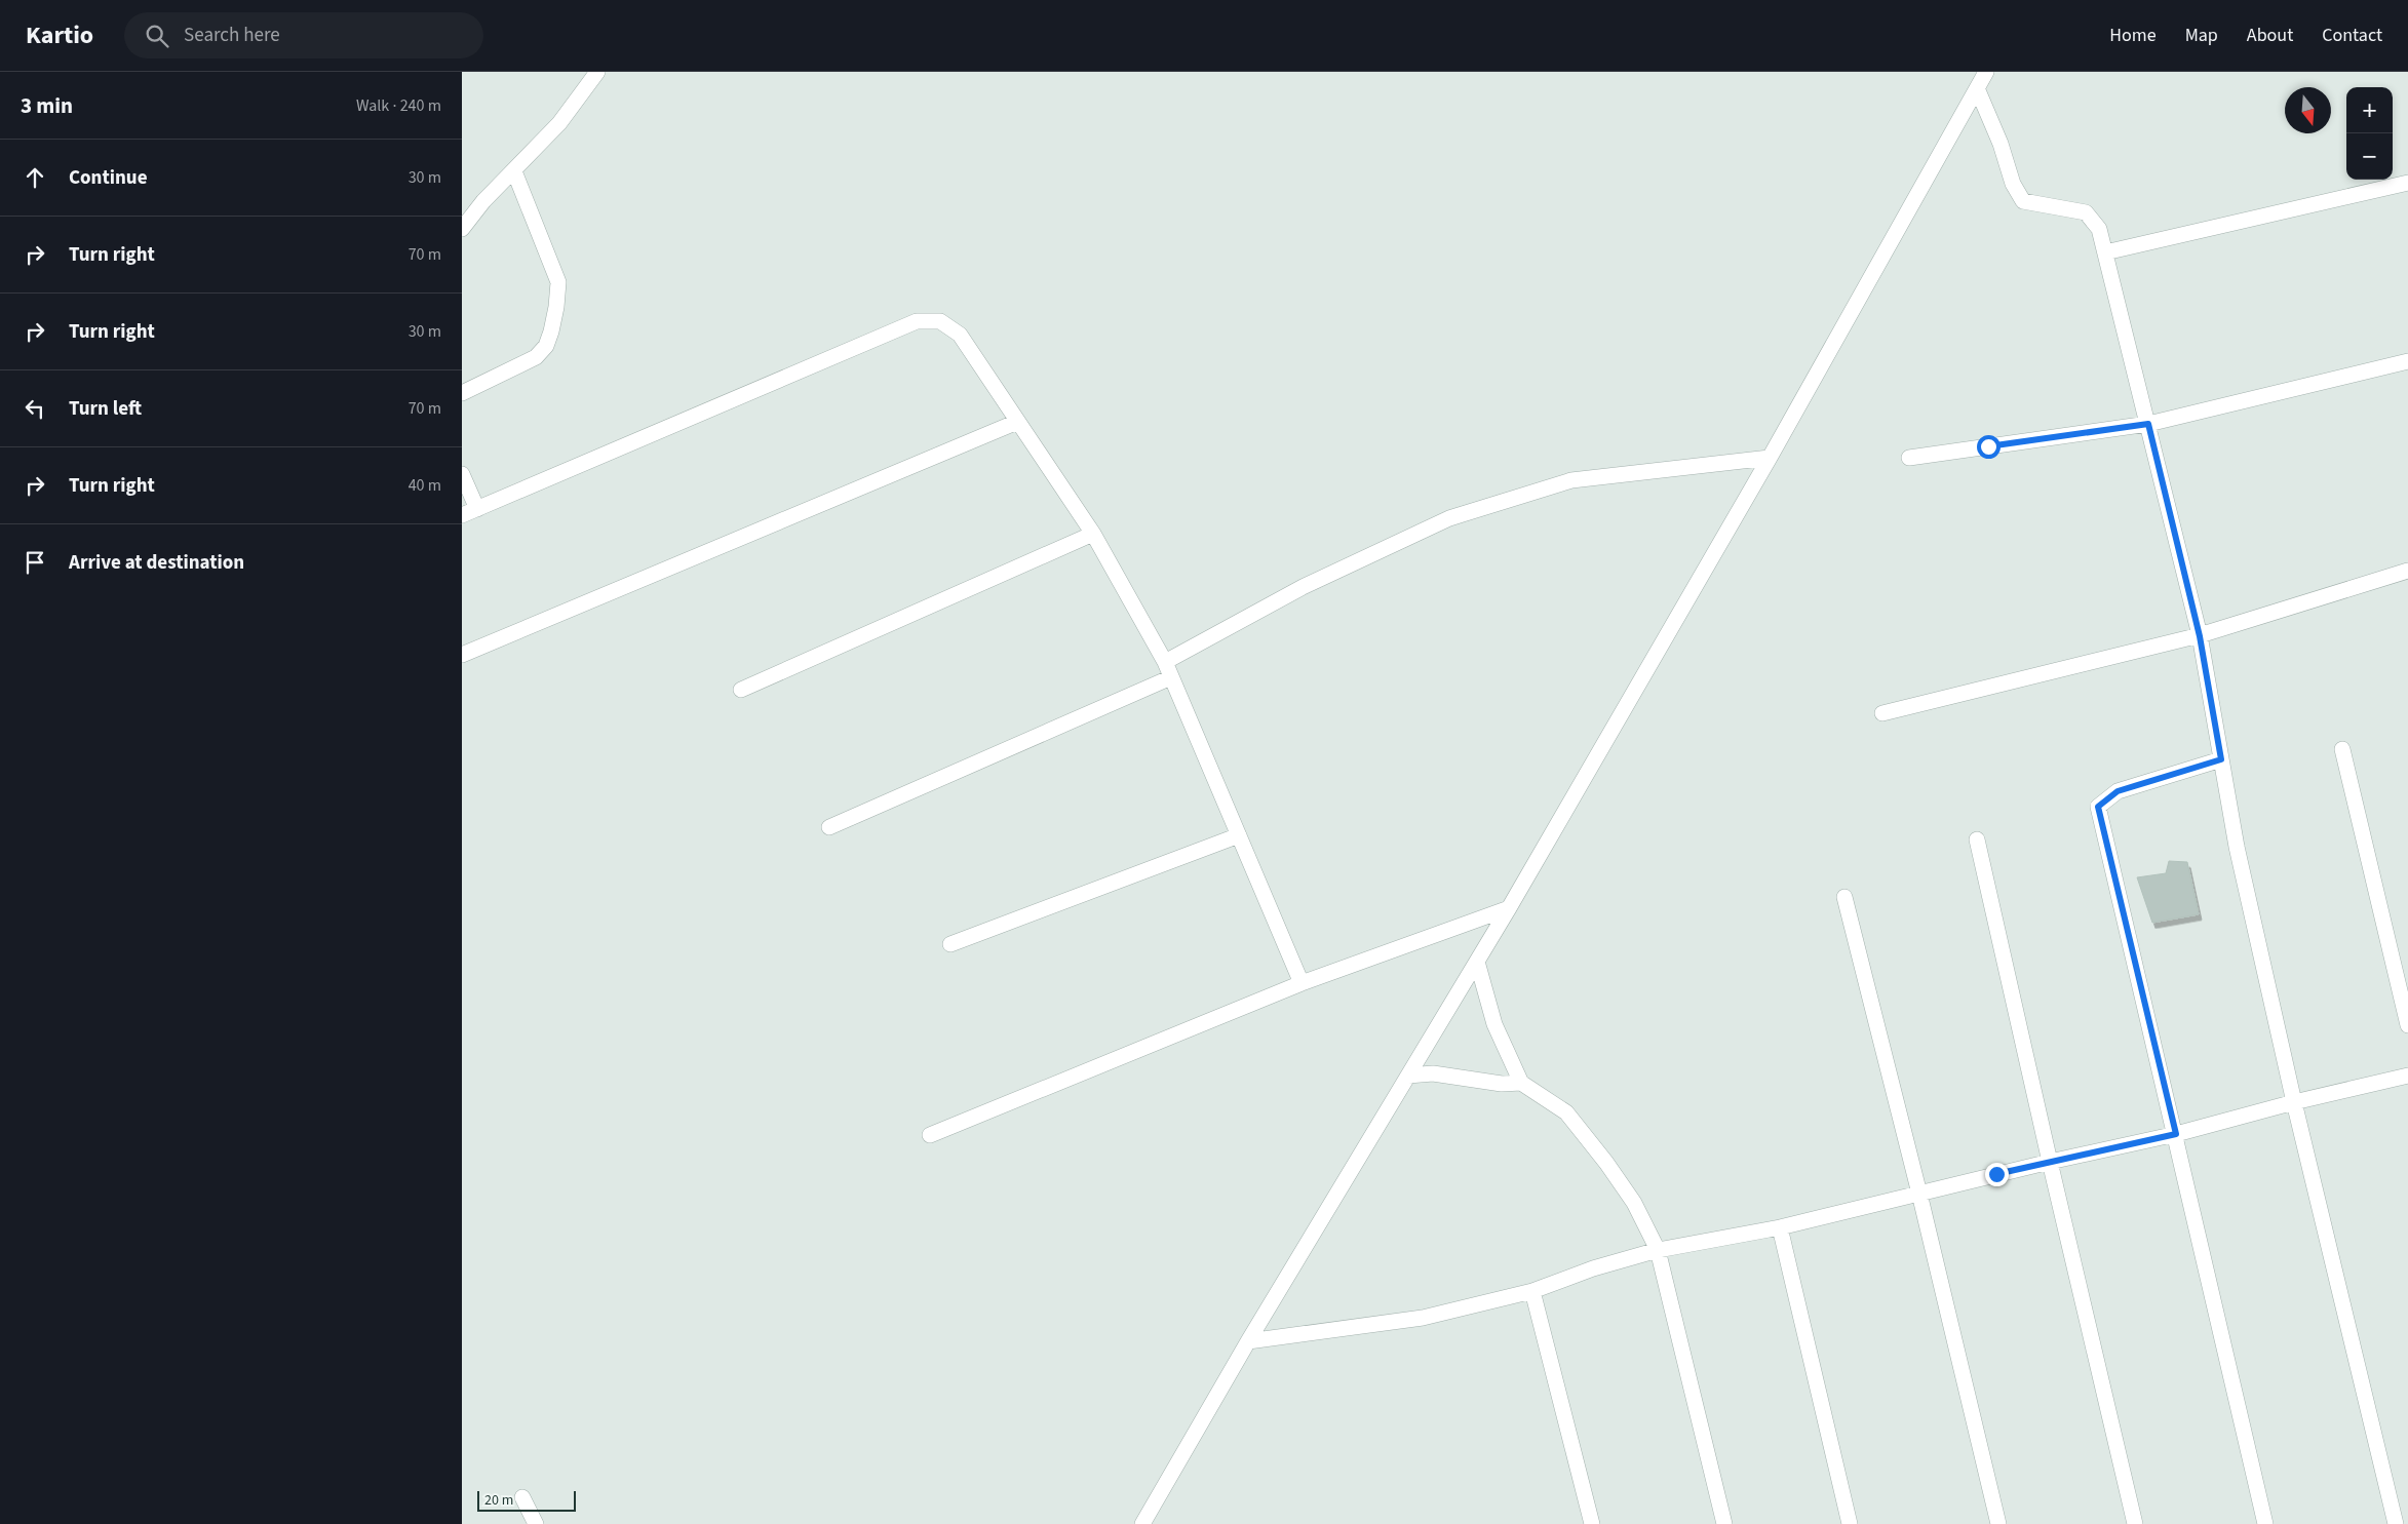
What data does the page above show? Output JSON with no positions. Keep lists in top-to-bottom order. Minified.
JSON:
{"scale_bar":"20 m","north":"bottom","page":{"header":"Kartio","search":"Search here","nav":["Home","Map","About","Contact"],"heading":["3 min","Walk · 240 m"],"map_buttons":["+","−"],"list":[["Continue","30 m"],["Turn right","70 m"],["Turn right","30 m"],["Turn left","70 m"],["Turn right","40 m"],"Arrive at destination"],"scale":"20 m"}}
